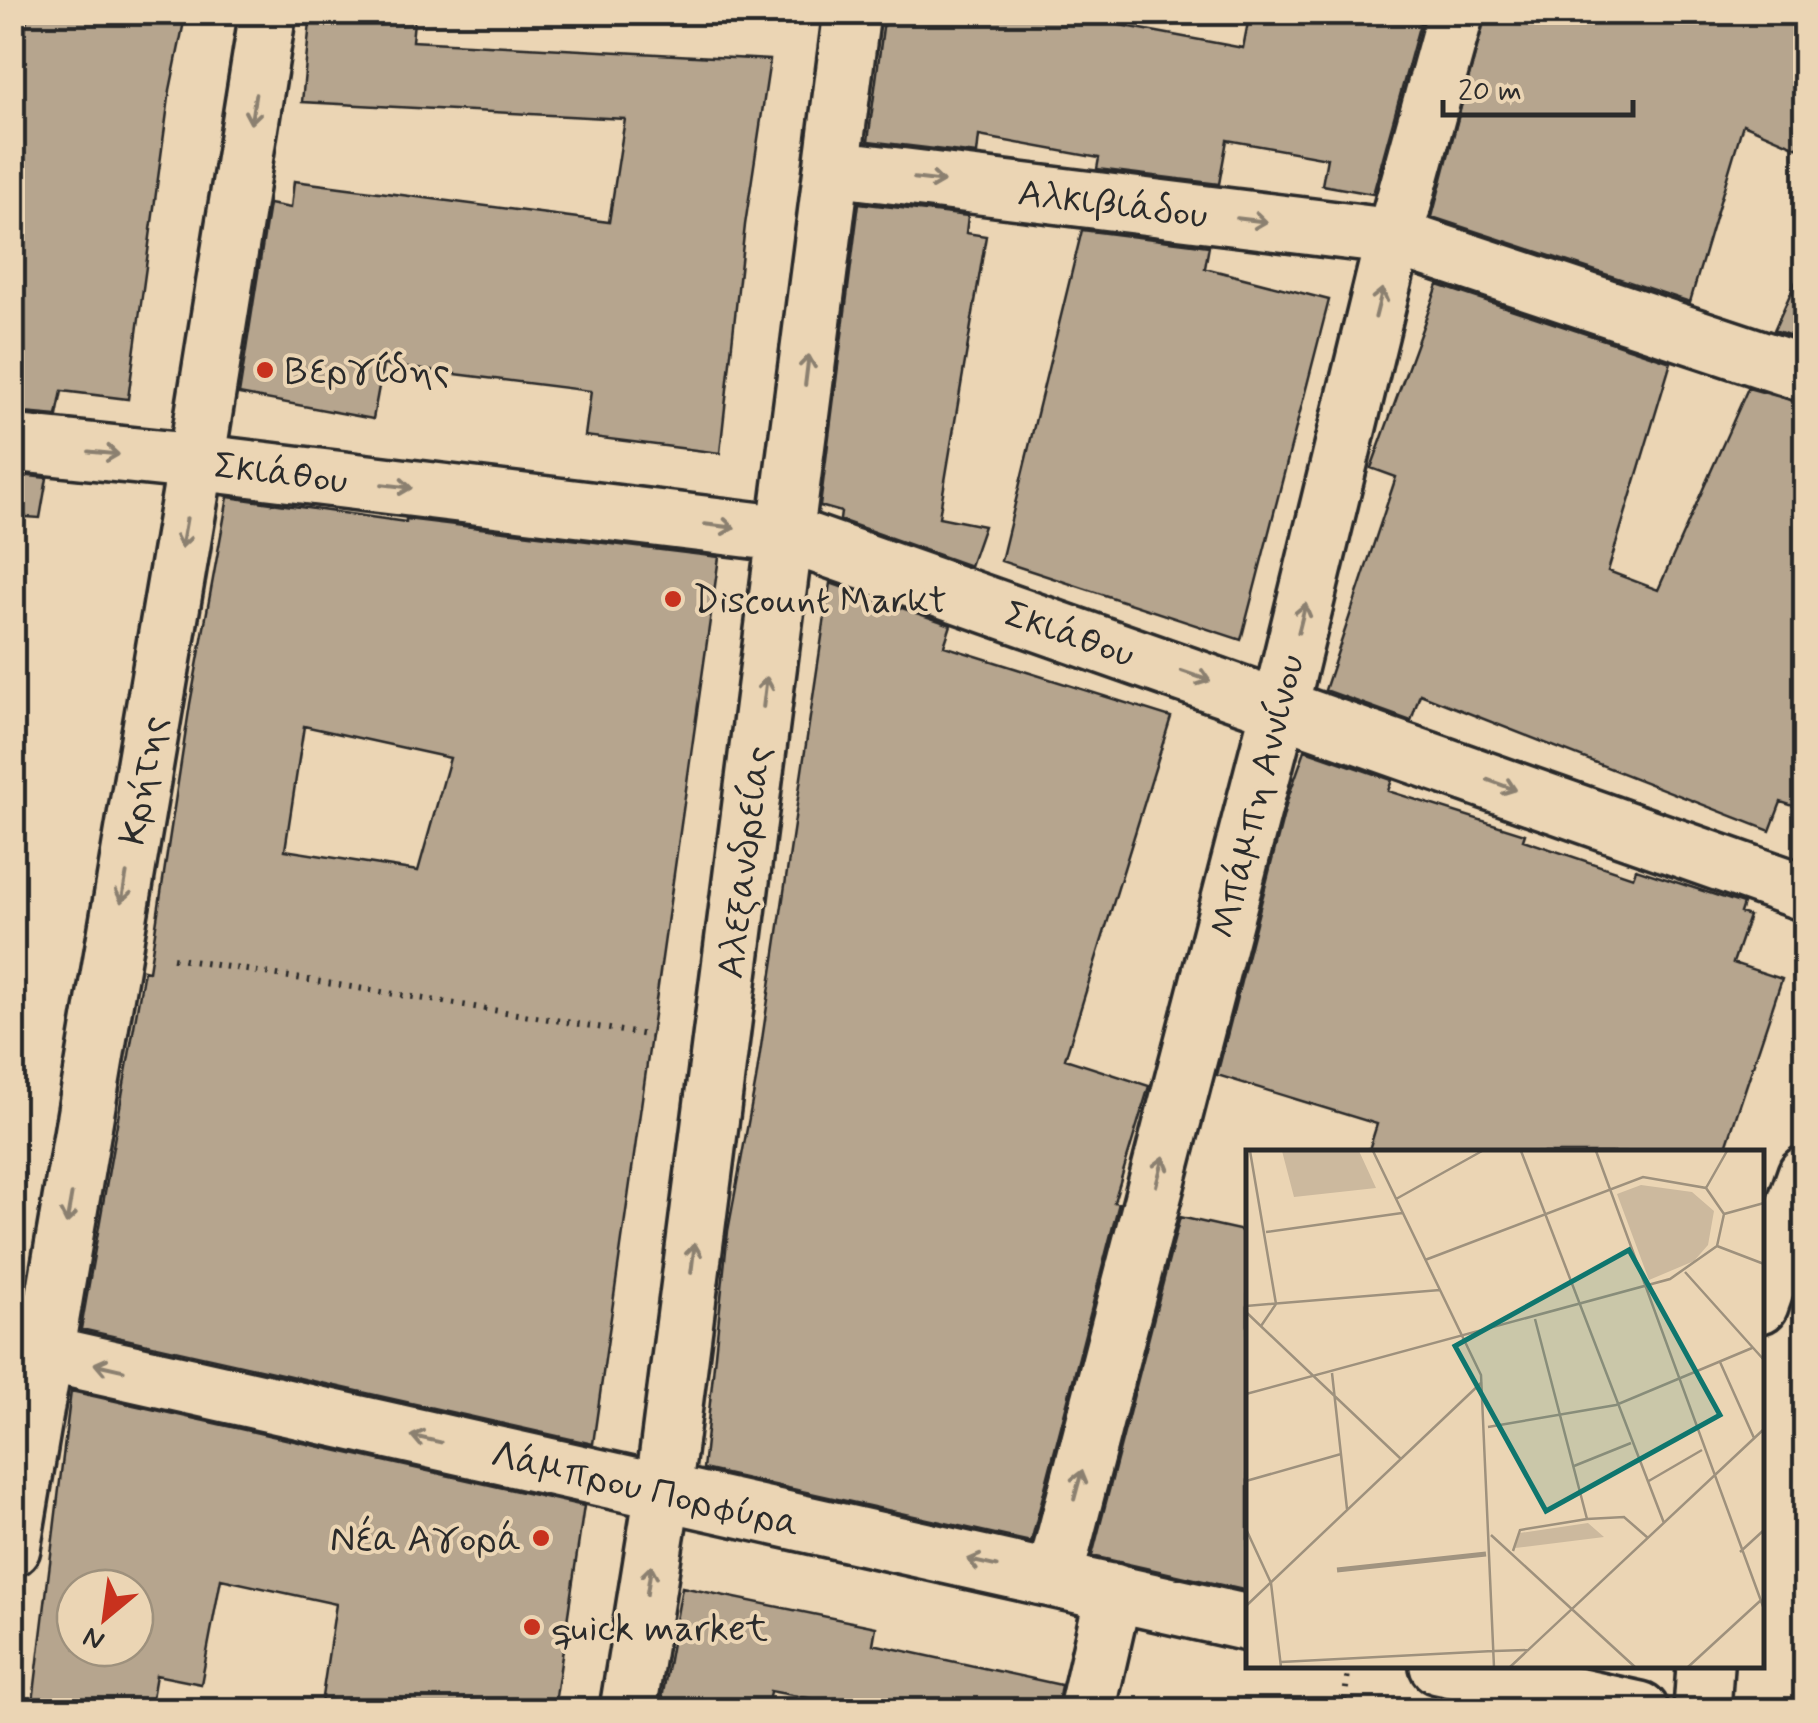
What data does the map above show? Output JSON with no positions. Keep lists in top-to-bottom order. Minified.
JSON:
{"streets":{"street":["Αλκιβιάδου","Σκιάθου","Κρήτης","Μπάμπη Αννίνου","Αλεξανδρείας","Λάμπρου Πορφύρα"]},"crossings":[["Αλκιβιάδου","Μπάμπη Αννίνου"],["Αλκιβιάδου","Αλεξανδρείας"],["Σκιάθου","Κρήτης"],["Σκιάθου","Μπάμπη Αννίνου"],["Σκιάθου","Αλεξανδρείας"],["Κρήτης","Λάμπρου Πορφύρα"],["Μπάμπη Αννίνου","Λάμπρου Πορφύρα"],["Αλεξανδρείας","Λάμπρου Πορφύρα"]],"one_way":["Αλκιβιάδου","Σκιάθου","Κρήτης","Μπάμπη Αννίνου","Αλεξανδρείας","Λάμπρου Πορφύρα"],"places":["Βεργίδης","Discount Markt","Νέα Αγορά","quick market"],"scale_bar":"20 m","north":"bottom left"}
